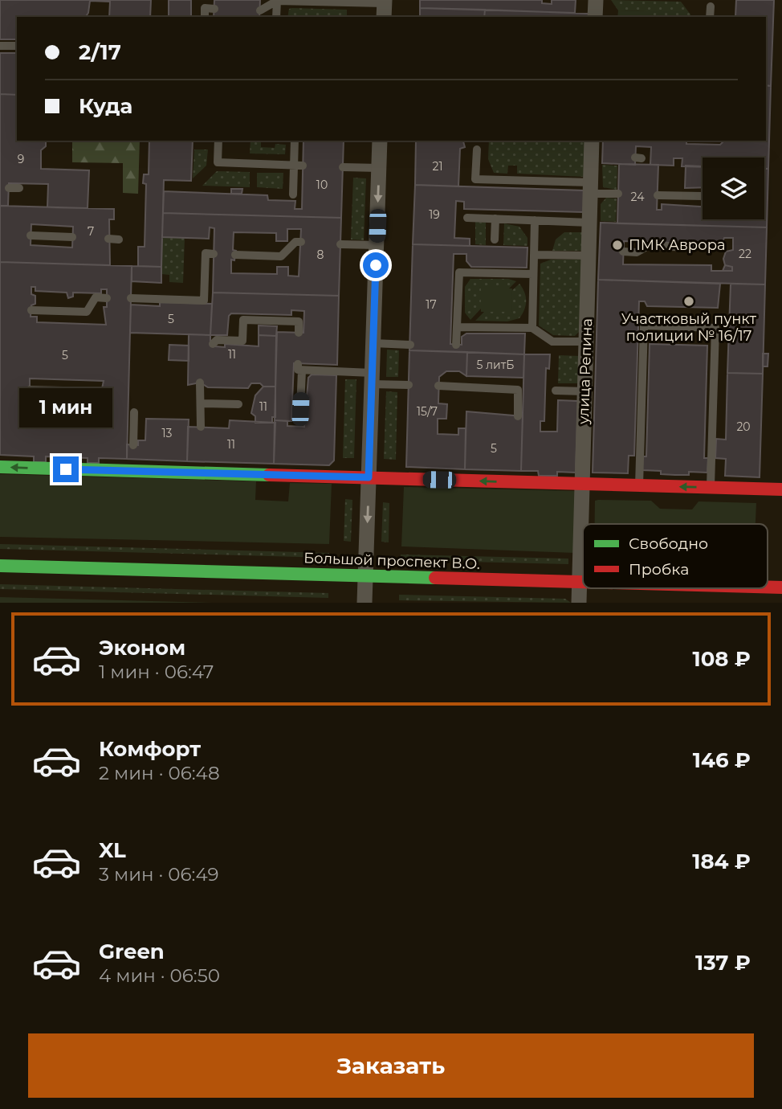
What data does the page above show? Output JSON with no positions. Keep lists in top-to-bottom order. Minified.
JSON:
{"streets":{"street":["улица Репина","Большой проспект В.О."]},"crossings":[["улица Репина","Большой проспект В.О."]],"places":["ПМК Аврора","Участковый пункт полиции № 16/17"],"house_numbers":["9","21","10","24","19","7","22","8","17","5","11","5","5 литБ","11","15/7","20","13","11","5"],"legend":["Свободно","Пробка"],"page":{"banner":["2/17","Куда"],"bubble":"1 мин","list":[{"name":"Эконом","note":"1 мин · 06:47","value":"108 ₽"},{"name":"Комфорт","note":"2 мин · 06:48","value":"146 ₽"},{"name":"XL","note":"3 мин · 06:49","value":"184 ₽"},{"name":"Green","note":"4 мин · 06:50","value":"137 ₽"}],"buttons":"Заказать"}}
